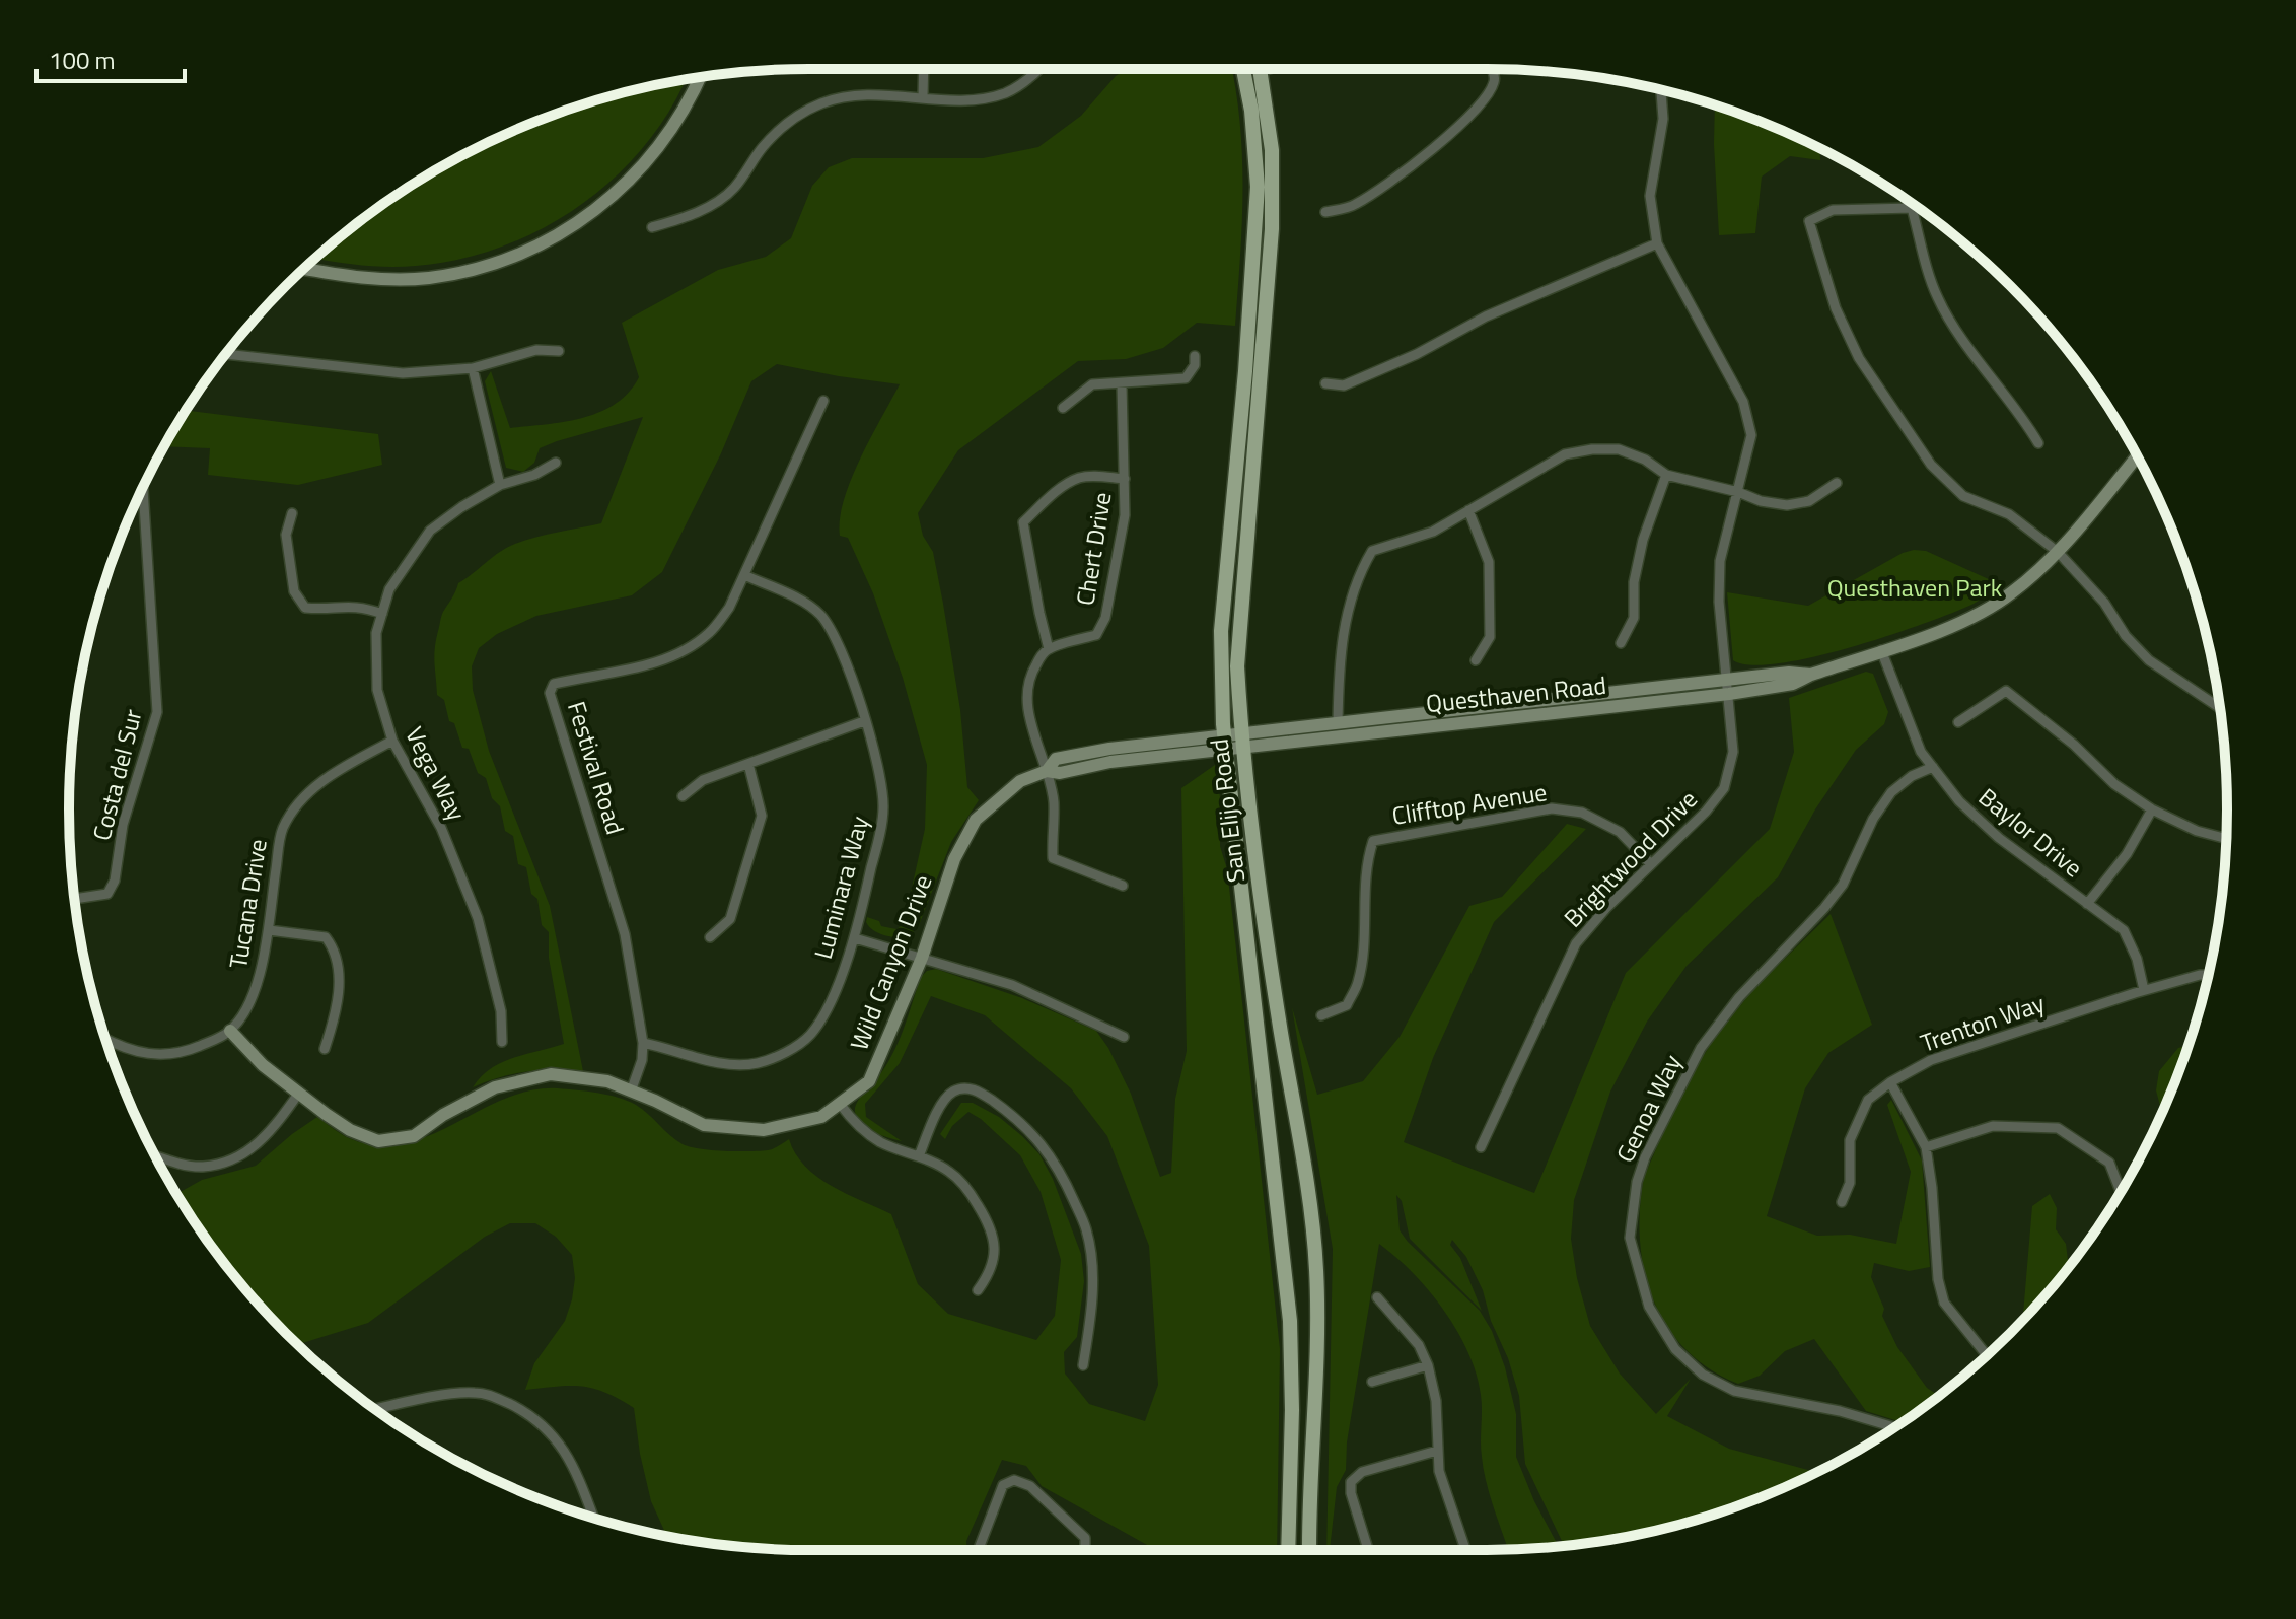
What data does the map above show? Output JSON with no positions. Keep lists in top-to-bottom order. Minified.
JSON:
{"streets":{"main road":["San Elijo Road"],"street":["Chert Drive","Questhaven Road","Festival Road","Vega Way","Costa del Sur","Clifftop Avenue","Baylor Drive","Brightwood Drive","Luminara Way","Tucana Drive","Wild Canyon Drive","Trenton Way","Genoa Way"]},"crossings":[["Questhaven Road","San Elijo Road"],["Questhaven Road","Baylor Drive"],["Questhaven Road","Brightwood Drive"],["Questhaven Road","Wild Canyon Drive"],["Festival Road","Luminara Way"],["Festival Road","Wild Canyon Drive"],["Vega Way","Tucana Drive"],["Clifftop Avenue","Brightwood Drive"],["San Elijo Road","Wild Canyon Drive"],["Baylor Drive","Trenton Way"],["Baylor Drive","Genoa Way"],["Tucana Drive","Wild Canyon Drive"]],"parks":["Questhaven Park"],"scale_bar":"100 m"}
